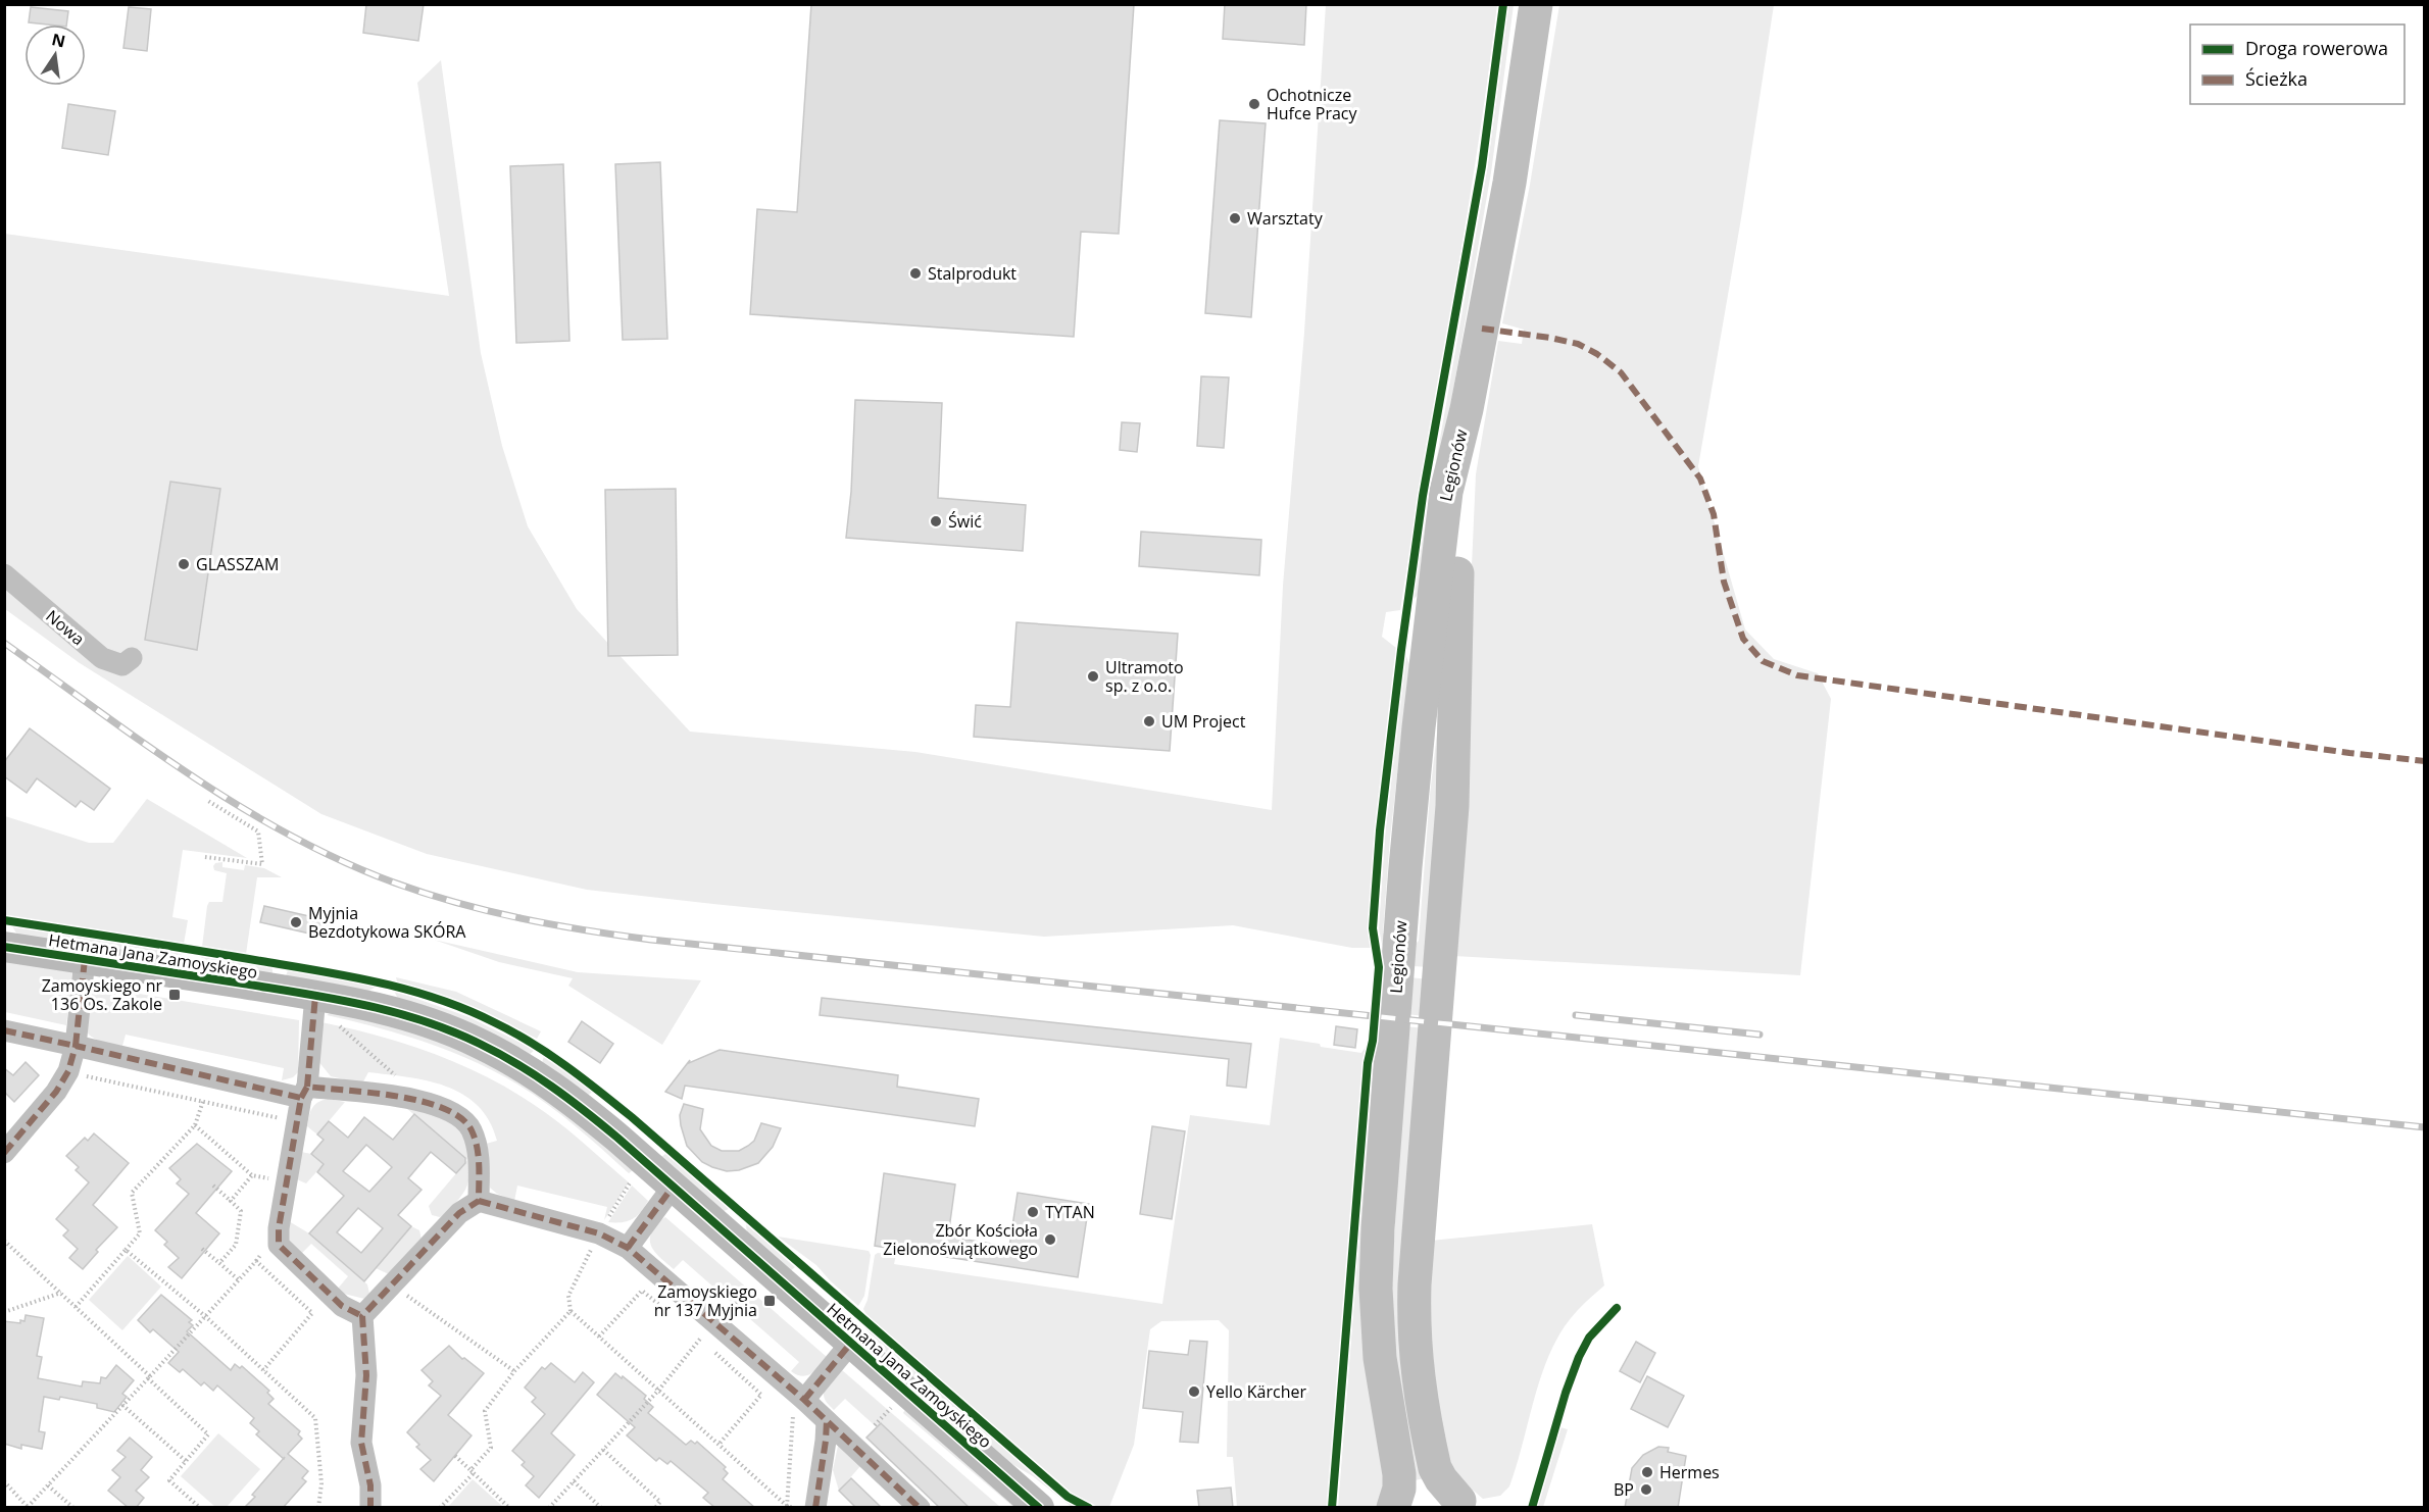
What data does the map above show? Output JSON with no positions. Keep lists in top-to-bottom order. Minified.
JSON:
{"streets":{"highway":["Legionów"],"street":["Nowa","Hetmana Jana Zamoyskiego"]},"places":{"other":["Ochotnicze Hufce Pracy","Warsztaty","Stalprodukt","Świć","GLASSZAM","Ultramoto sp. z o.o.","UM Project","Myjnia Bezdotykowa SKÓRA","TYTAN","Zbór Kościoła Zielonoświątkowego","Yello Kärcher","Hermes","BP"],"transit":["Zamoyskiego nr 136 Os. Zakole","Zamoyskiego nr 137 Myjnia"]},"legend":["Droga rowerowa","Ścieżka"],"north":"top"}
